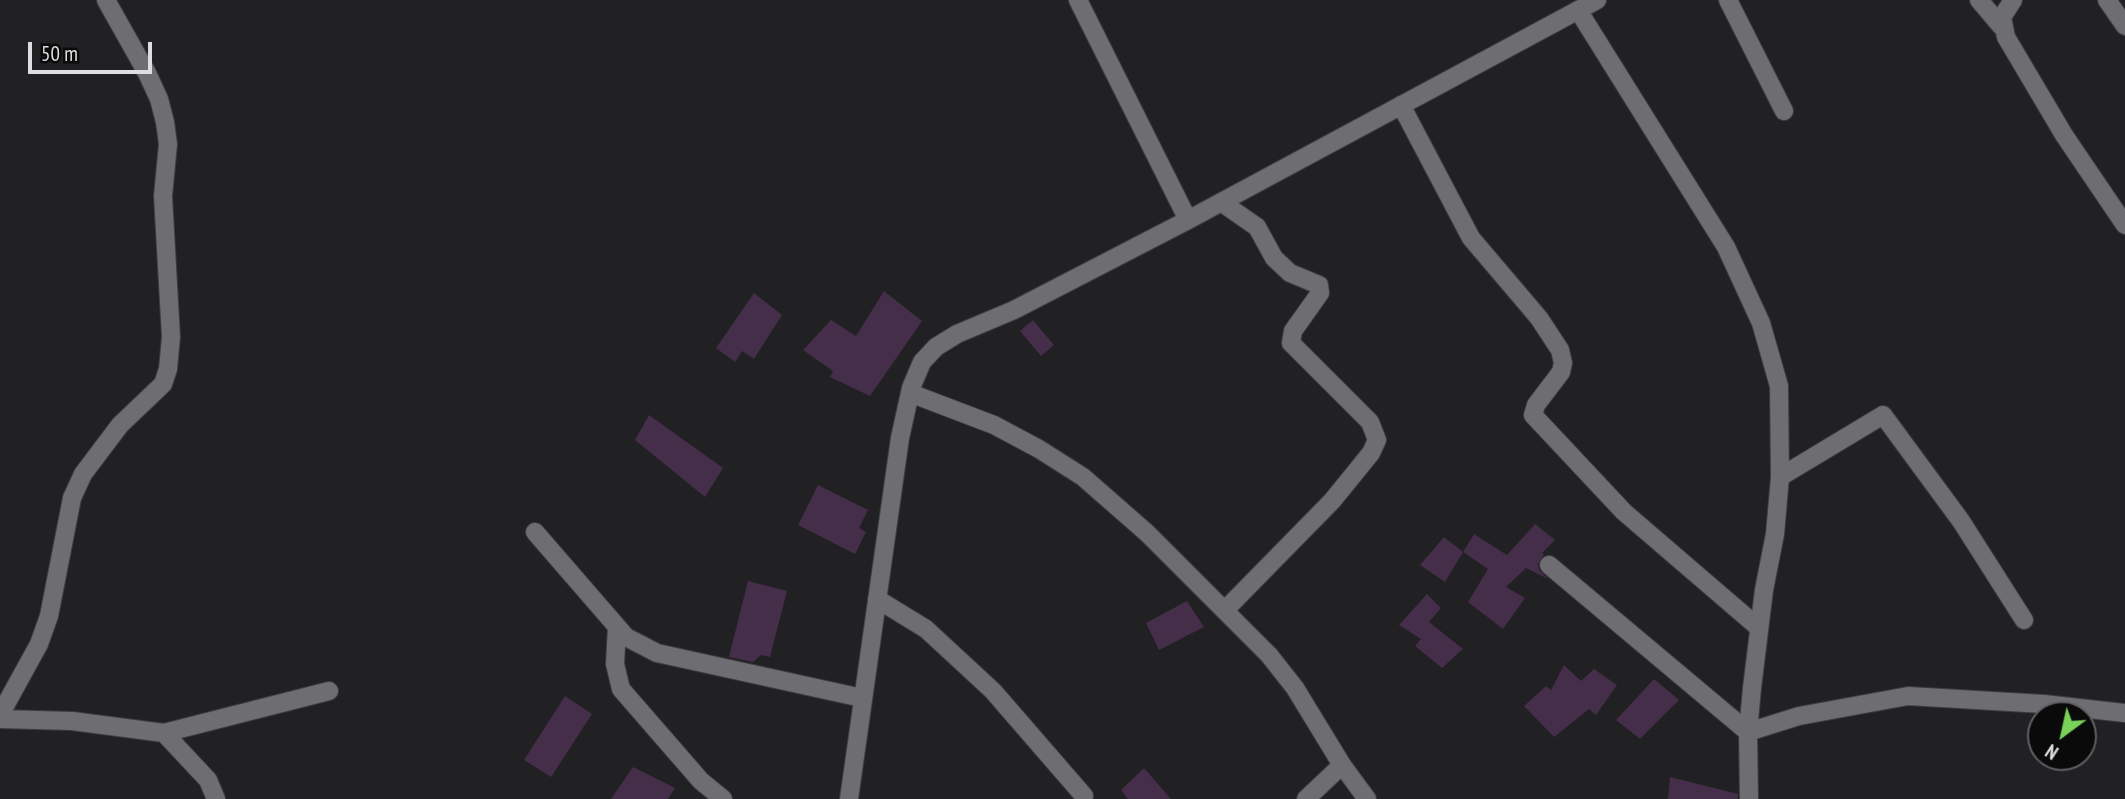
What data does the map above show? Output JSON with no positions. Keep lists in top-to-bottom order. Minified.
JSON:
{"scale_bar":"50 m","north":"bottom left"}
